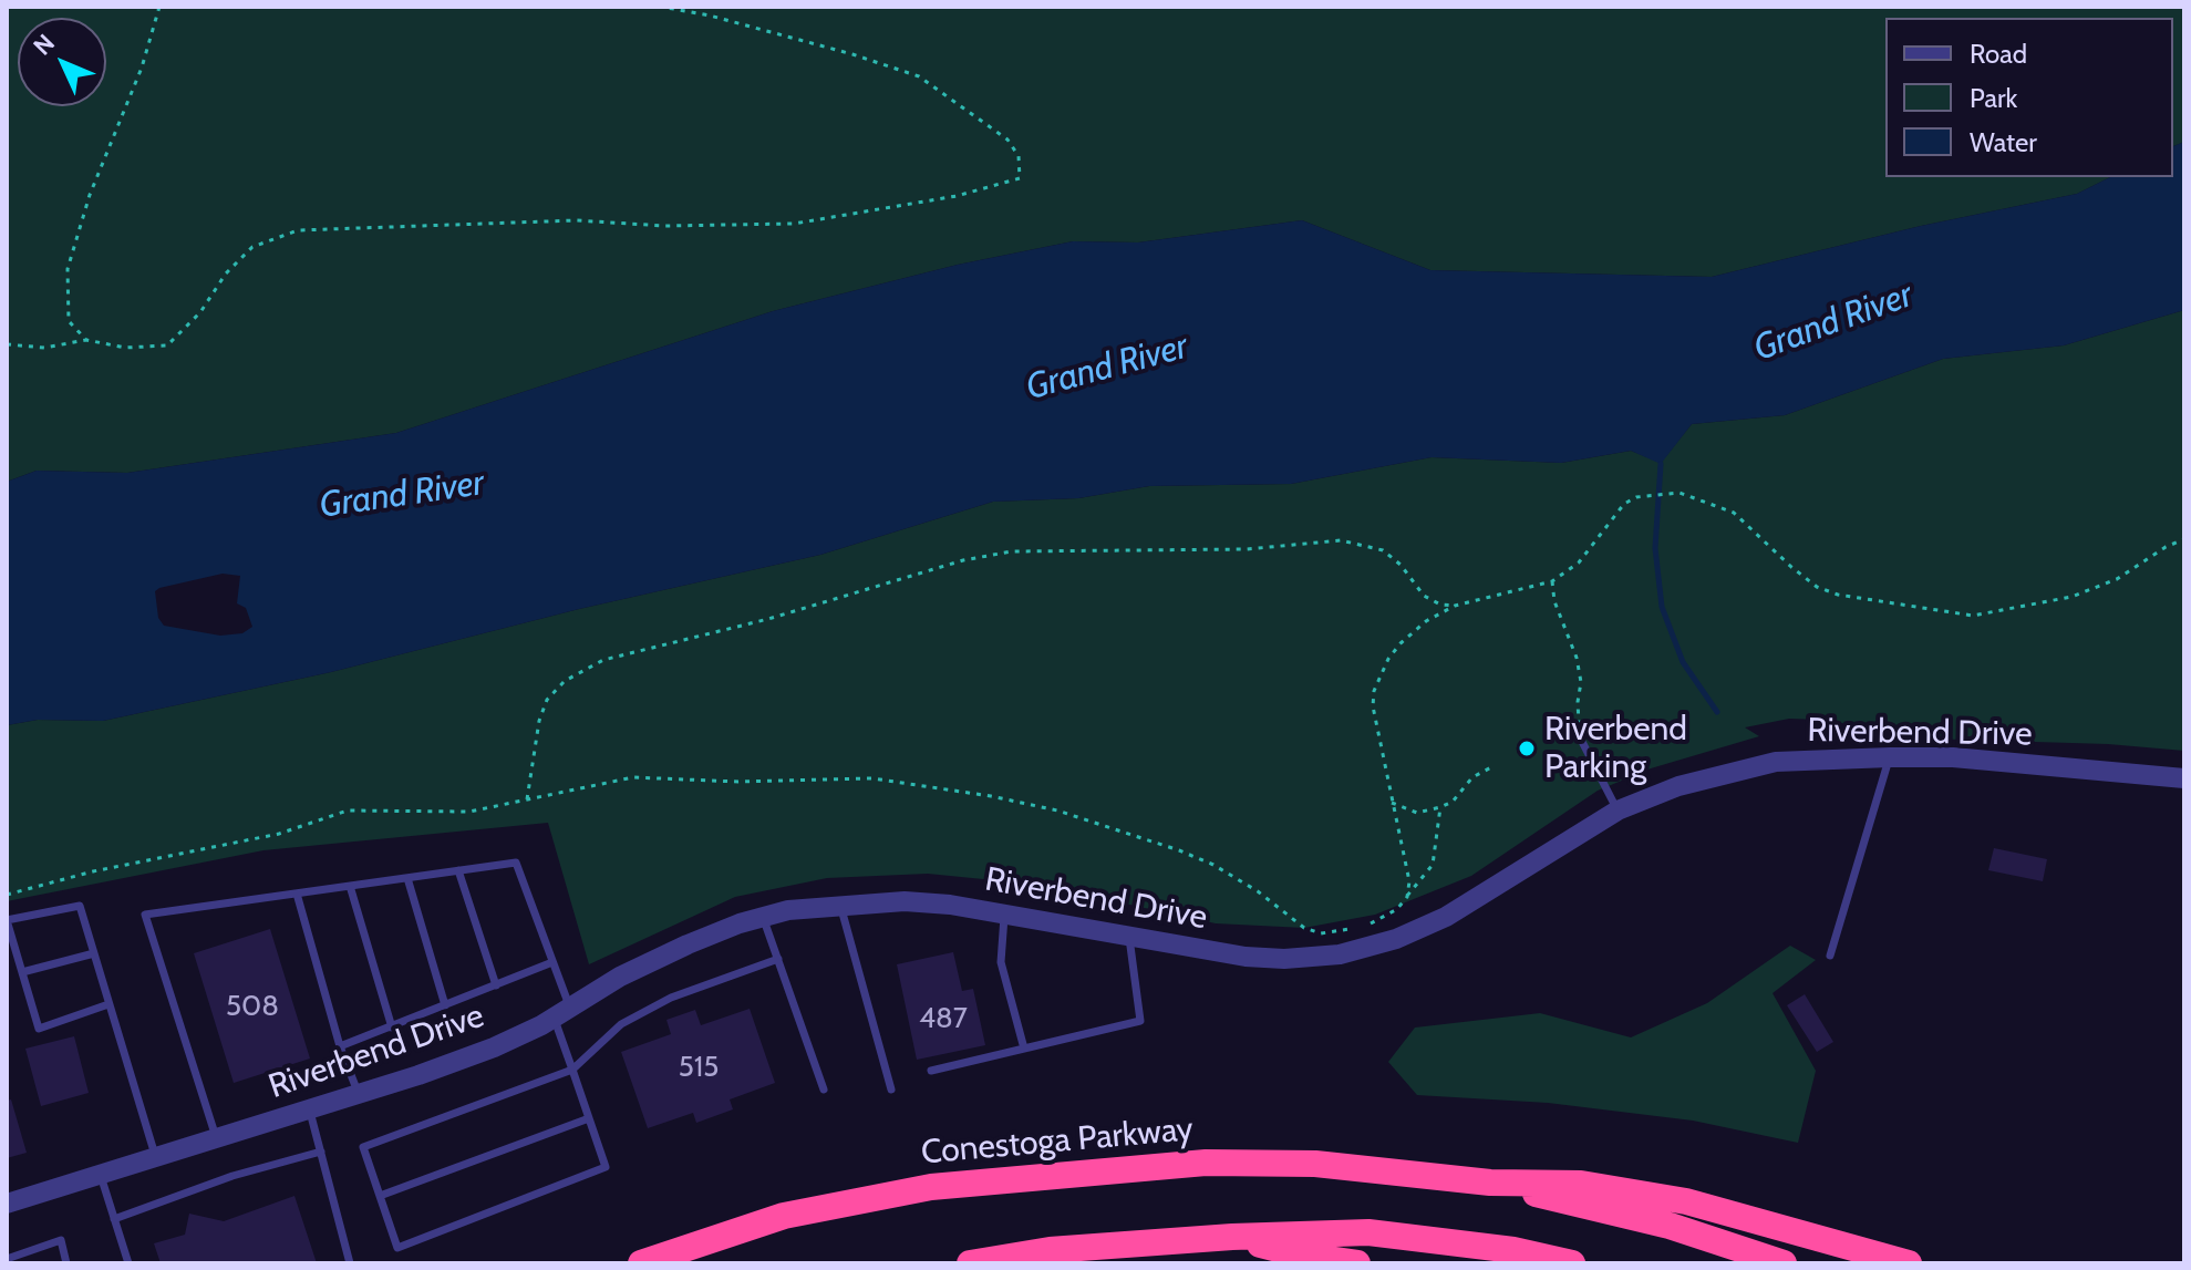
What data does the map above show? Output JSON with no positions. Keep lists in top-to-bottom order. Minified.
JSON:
{"streets":{"highway":["Conestoga Parkway"],"street":["Riverbend Drive"]},"water":["Grand River"],"places":["Riverbend Parking"],"house_numbers":["508","487","515"],"legend":["Road","Park","Water"],"north":"top left"}
